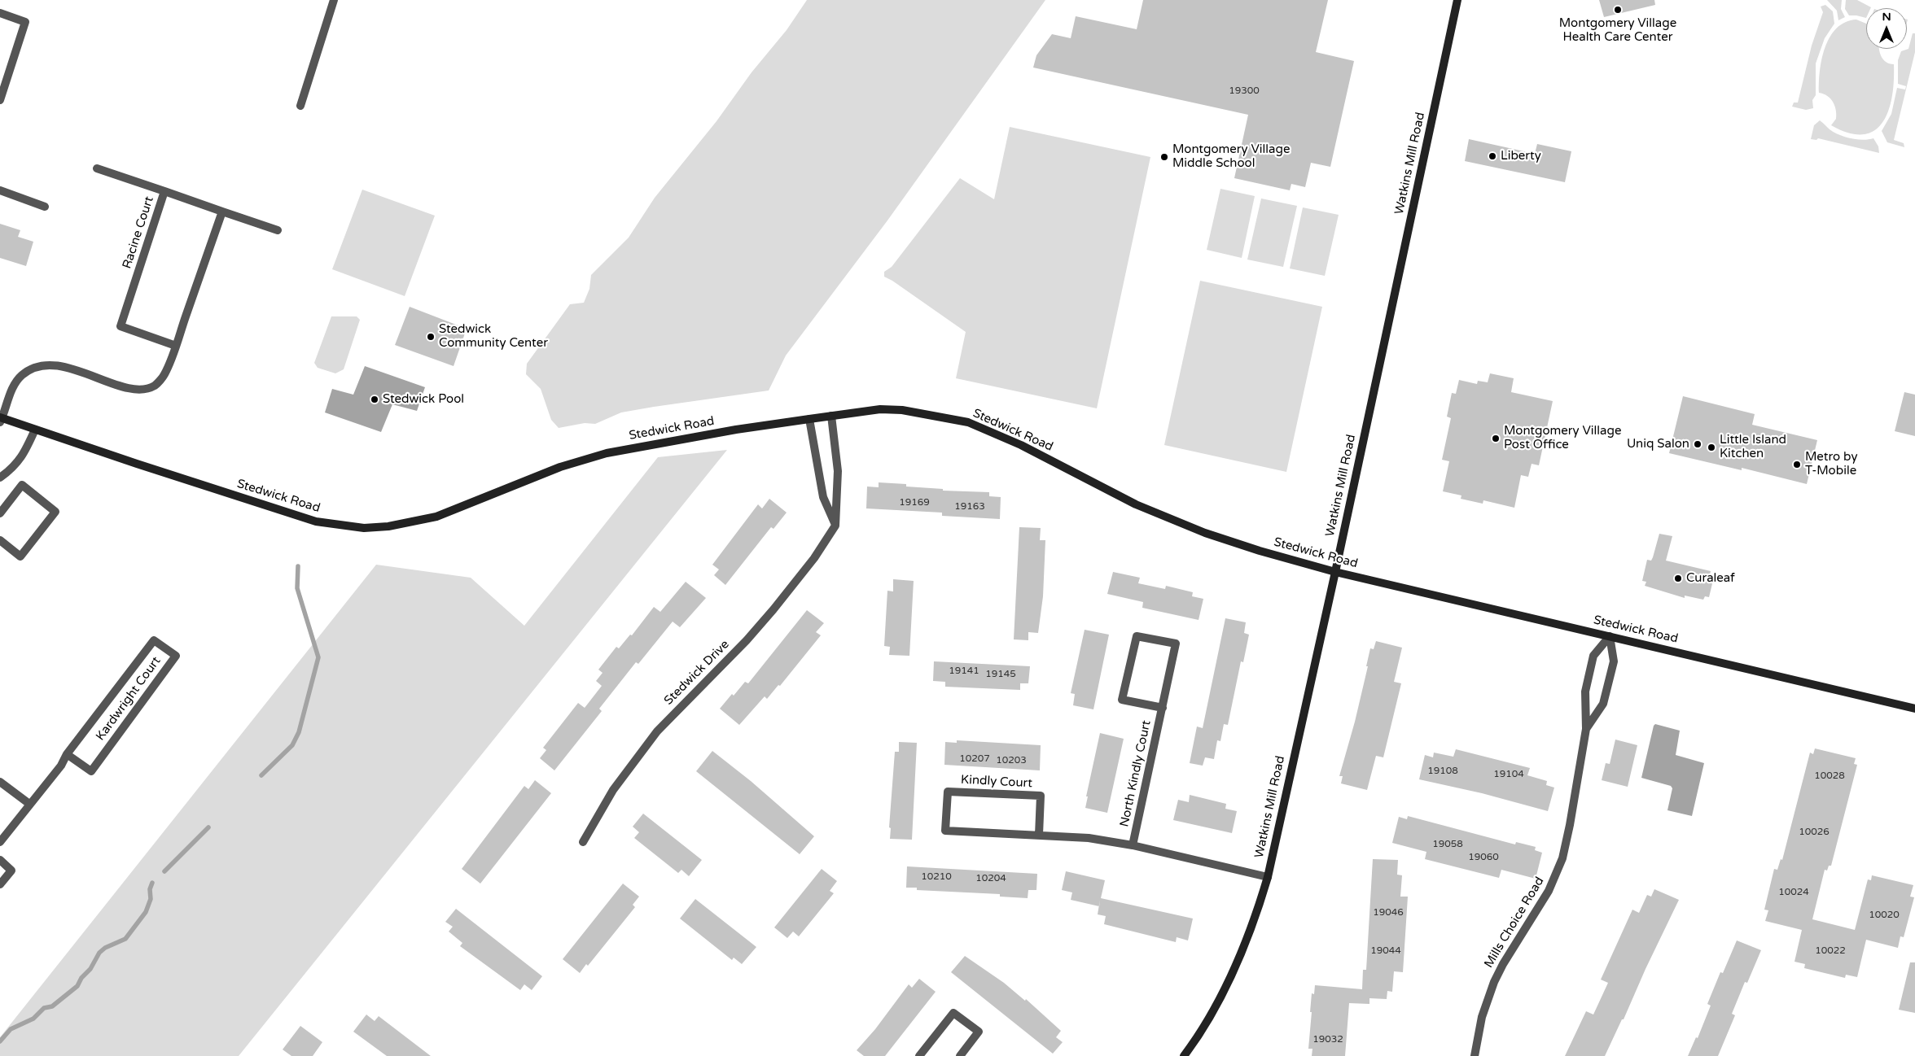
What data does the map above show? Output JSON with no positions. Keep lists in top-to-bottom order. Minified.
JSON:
{"streets":{"street":["Watkins Mill Road","Racine Court","Stedwick Road","Stedwick Drive","Kardwright Court","North Kindly Court","Kindly Court","Mills Choice Road"]},"crossings":[["Watkins Mill Road","Stedwick Road"],["Watkins Mill Road","Kindly Court"],["Stedwick Road","Mills Choice Road"],["North Kindly Court","Kindly Court"]],"places":["Montgomery Village Health Care Center","Liberty","Montgomery Village Middle School","Stedwick Community Center","Stedwick Pool","Montgomery Village Post Office","Uniq Salon","Little Island Kitchen","Metro by T-Mobile","Curaleaf"],"house_numbers":["19300","19169","19163","19141","19145","10207","10203","19108","19104","10028","10026","19058","19060","10210","10204","10024","19046","10020","19044","10022","19032"],"north":"top"}
